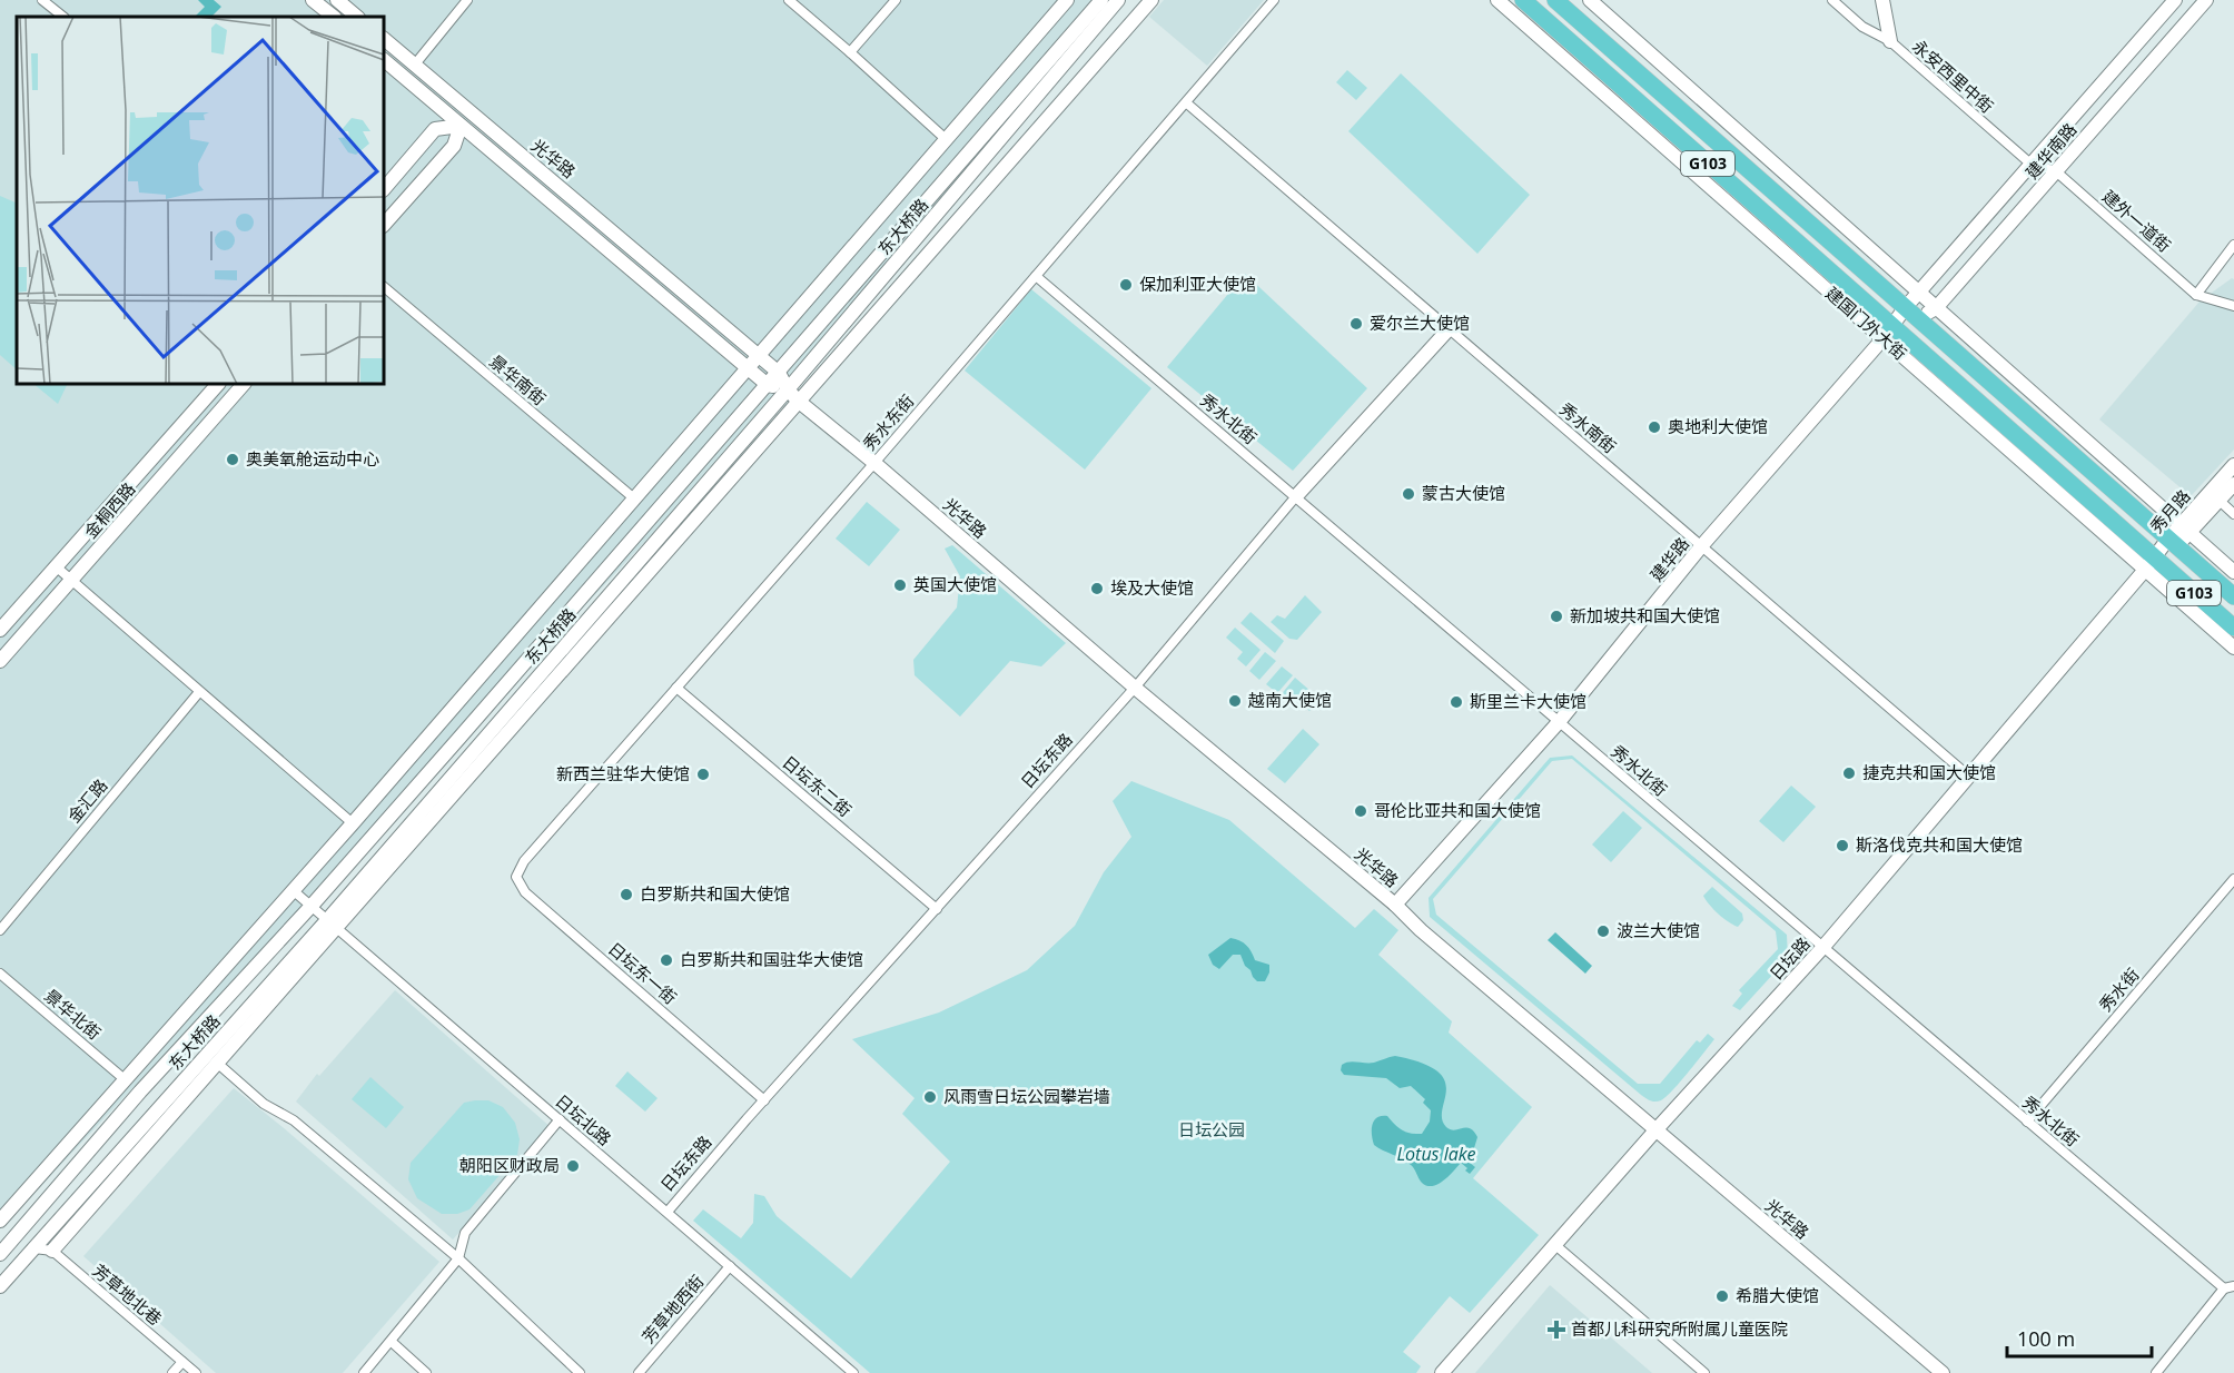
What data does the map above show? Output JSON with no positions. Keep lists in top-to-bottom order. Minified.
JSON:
{"streets":{"highway":["G103","建国门外大街"],"street":["永安西里中街","建华南路","光华路","建外一道街","东大桥路","景华南街","秀水北街","秀水东街","秀水南街","金桐西路","秀月路","建华路","日坛东路","日坛东二街","金汇路","日坛路","日坛东一街","秀水街","景华北街","日坛北路","芳草地北巷","芳草地西街"]},"crossings":[["永安西里中街","建华南路"],["永安西里中街","建外一道街"],["建华南路","G103"],["建华南路","建外一道街"],["光华路","东大桥路"],["光华路","秀水东街"],["光华路","建华路"],["光华路","日坛东路"],["光华路","日坛路"],["G103","秀月路"],["东大桥路","日坛北路"],["建国门外大街","秀月路"],["建国门外大街","建华路"],["建国门外大街","日坛路"],["秀水北街","秀水东街"],["秀水北街","建华路"],["秀水北街","日坛东路"],["秀水北街","日坛路"],["秀水北街","秀水街"],["秀水东街","秀水南街"],["秀水东街","日坛东二街"],["秀水东街","日坛东一街"],["秀水南街","建华路"],["秀水南街","日坛东路"],["秀水南街","日坛路"],["秀月路","日坛路"],["日坛东路","日坛东二街"],["日坛东路","日坛东一街"],["日坛东路","日坛北路"],["日坛北路","芳草地西街"]],"water":["Lotus lake"],"parks":["日坛公园"],"places":{"other":["保加利亚大使馆","爱尔兰大使馆","奥地利大使馆","奥美氧舱运动中心","蒙古大使馆","英国大使馆","埃及大使馆","新加坡共和国大使馆","越南大使馆","斯里兰卡大使馆","捷克共和国大使馆","新西兰驻华大使馆","哥伦比亚共和国大使馆","斯洛伐克共和国大使馆","白罗斯共和国大使馆","波兰大使馆","白罗斯共和国驻华大使馆","风雨雪日坛公园攀岩墙","朝阳区财政局","希腊大使馆"],"health":["首都儿科研究所附属儿童医院"]},"scale_bar":"100 m"}
